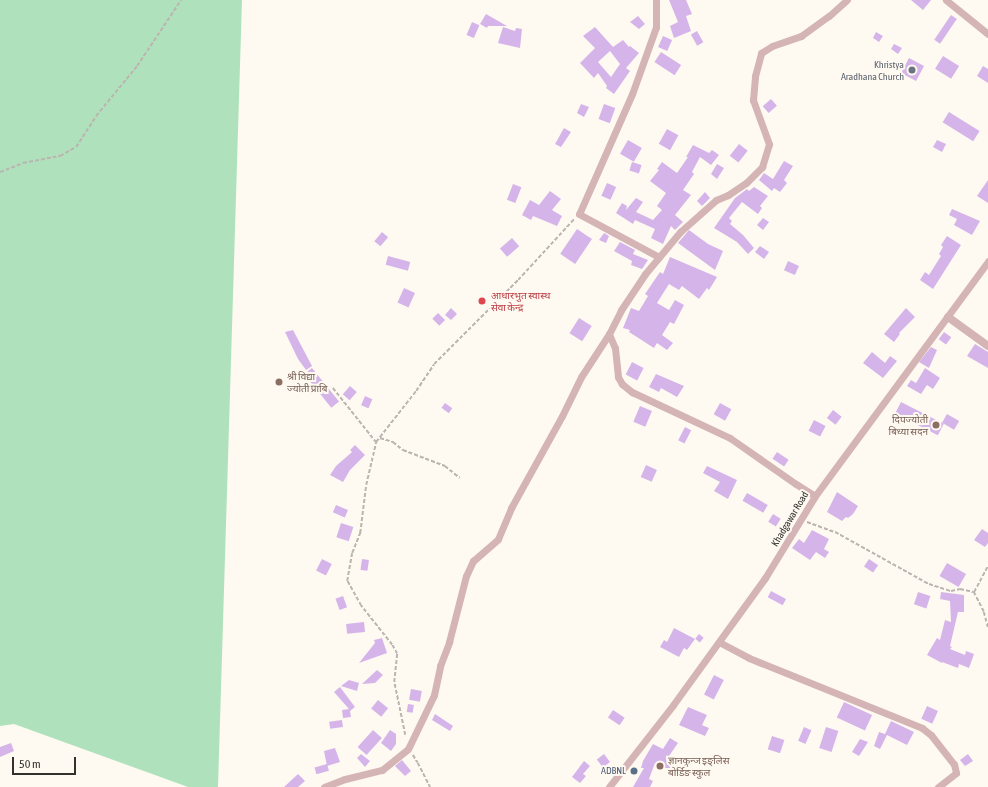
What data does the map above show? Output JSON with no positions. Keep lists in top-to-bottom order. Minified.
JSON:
{"streets":{"street":["Khadgawar Road"]},"places":["Khristya Aradhana Church","आधारभुत स्वास्थ सेवा केन्द्र","श्री विद्या ज्योती प्राबि","दिपज्योती बिध्या सदन","ज्ञानकुन्ज इङ्लिस बोर्डिङ स्कुल","ADBNL"],"scale_bar":"50 m"}
